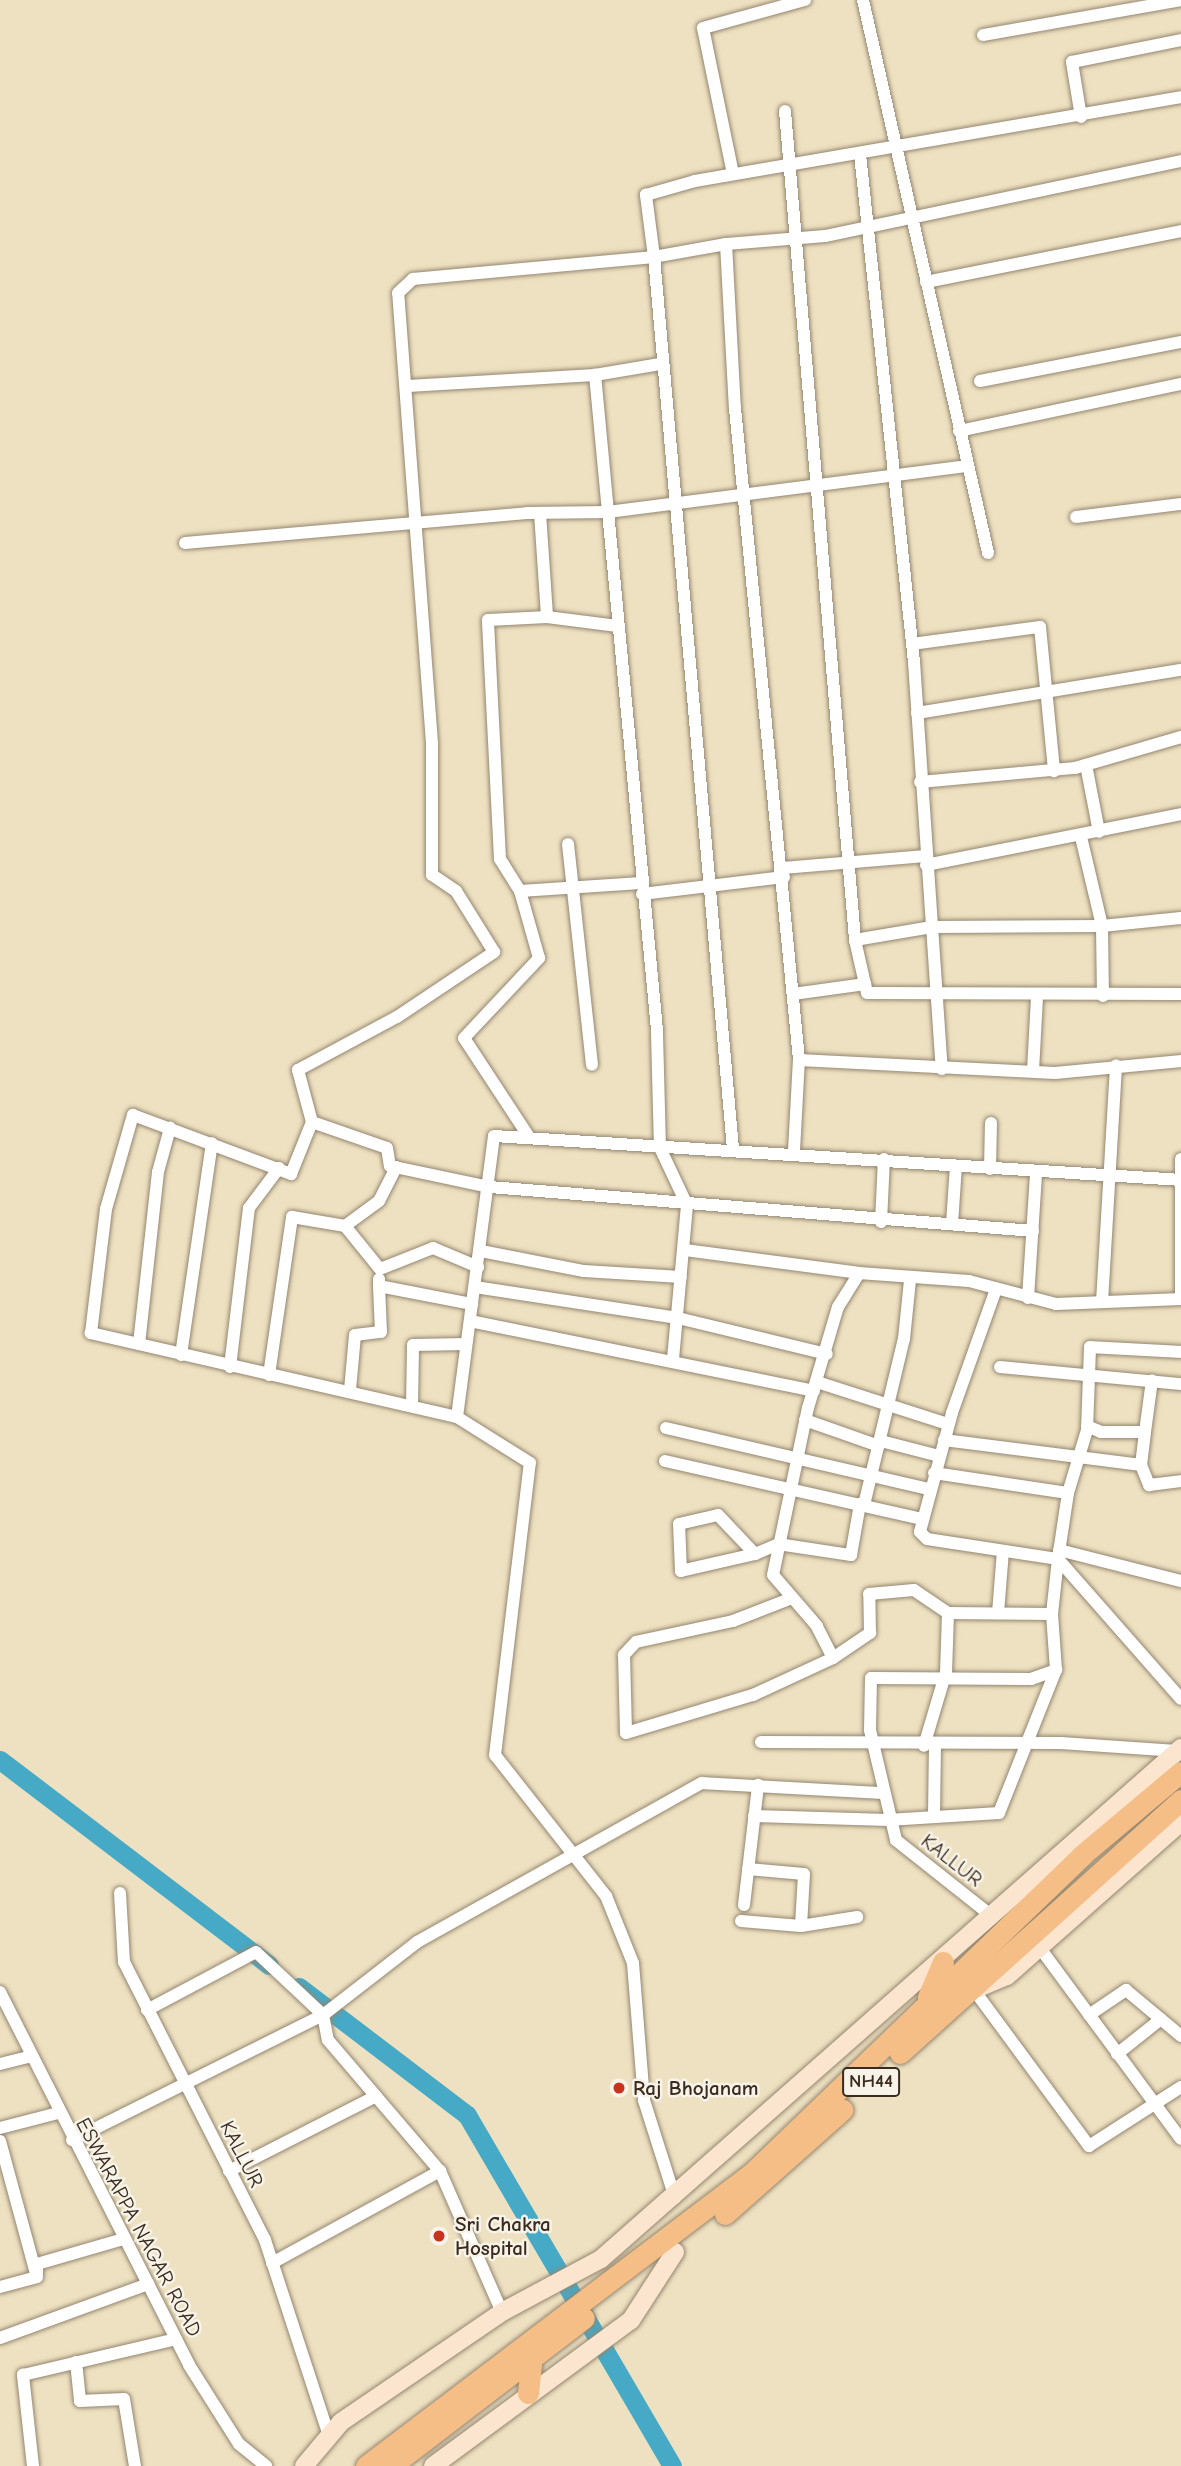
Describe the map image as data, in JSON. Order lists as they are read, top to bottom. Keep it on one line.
{"streets":{"highway":["NH44"],"street":["KALLUR","ESWARAPPA NAGAR ROAD"]},"places":["Raj Bhojanam","Sri Chakra Hospital"]}
